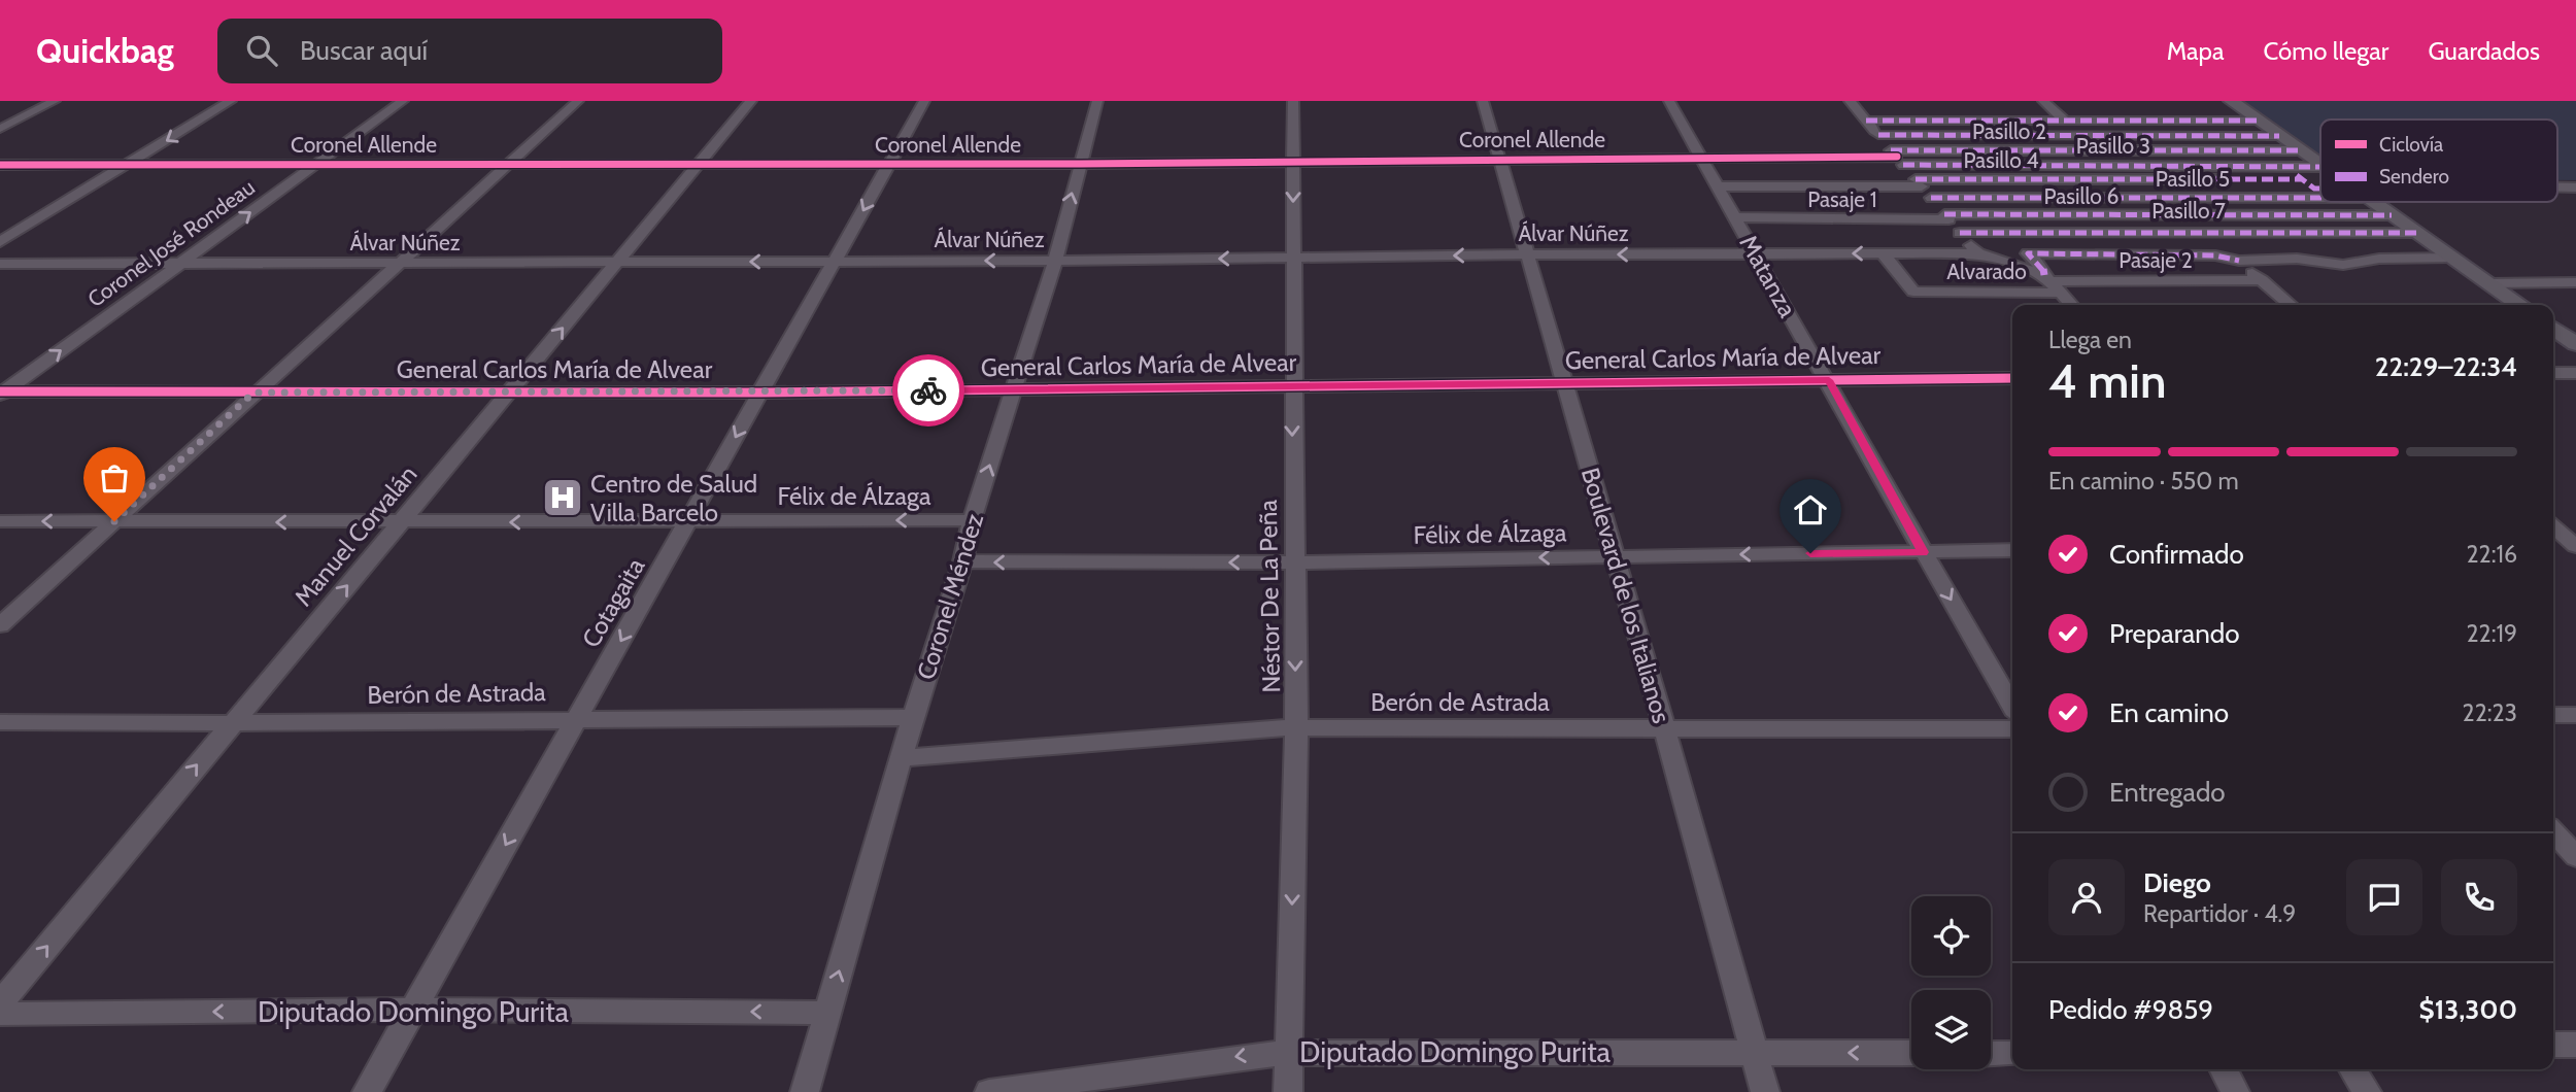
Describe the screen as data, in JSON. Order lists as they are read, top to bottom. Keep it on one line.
{"streets":{"street":["Pasillo 2","Coronel Allende","Pasillo 3","Pasillo 4","Pasillo 5","Pasillo 6","Pasaje 1","Pasillo 7","Álvar Núñez","Coronel José Rondeau","Pasaje 2","Alvarado","Matanza","General Carlos María de Alvear","Félix de Álzaga","Manuel Corvalán","Boulevard de los Italianos","Coronel Méndez","Néstor De La Peña","Cotagaita","Berón de Astrada","Diputado Domingo Purita"]},"crossings":[["Pasillo 2","Coronel Allende"],["Pasillo 2","Pasillo 3"],["Coronel Allende","Pasillo 3"],["Coronel Allende","Coronel José Rondeau"],["Coronel Allende","Matanza"],["Coronel Allende","Manuel Corvalán"],["Coronel Allende","Boulevard de los Italianos"],["Coronel Allende","Coronel Méndez"],["Coronel Allende","Néstor De La Peña"],["Coronel Allende","Cotagaita"],["Pasillo 6","Pasaje 1"],["Pasaje 1","Matanza"],["Álvar Núñez","Coronel José Rondeau"],["Álvar Núñez","Pasaje 2"],["Álvar Núñez","Matanza"],["Álvar Núñez","Manuel Corvalán"],["Álvar Núñez","Boulevard de los Italianos"],["Álvar Núñez","Coronel Méndez"],["Álvar Núñez","Néstor De La Peña"],["Álvar Núñez","Cotagaita"],["Coronel José Rondeau","General Carlos María de Alvear"],["Pasaje 2","Alvarado"],["Matanza","General Carlos María de Alvear"],["Matanza","Félix de Álzaga"],["General Carlos María de Alvear","Manuel Corvalán"],["General Carlos María de Alvear","Boulevard de los Italianos"],["General Carlos María de Alvear","Coronel Méndez"],["General Carlos María de Alvear","Néstor De La Peña"],["General Carlos María de Alvear","Cotagaita"],["Félix de Álzaga","Manuel Corvalán"],["Félix de Álzaga","Boulevard de los Italianos"],["Félix de Álzaga","Coronel Méndez"],["Félix de Álzaga","Néstor De La Peña"],["Félix de Álzaga","Cotagaita"],["Manuel Corvalán","Berón de Astrada"],["Boulevard de los Italianos","Berón de Astrada"],["Boulevard de los Italianos","Diputado Domingo Purita"],["Coronel Méndez","Berón de Astrada"],["Coronel Méndez","Diputado Domingo Purita"],["Néstor De La Peña","Berón de Astrada"],["Néstor De La Peña","Diputado Domingo Purita"],["Cotagaita","Berón de Astrada"],["Cotagaita","Diputado Domingo Purita"]],"one_way":["Álvar Núñez","Félix de Álzaga","Manuel Corvalán","Coronel Méndez","Néstor De La Peña","Cotagaita","Diputado Domingo Purita"],"places":{"hospital":["Centro de Salud Villa Barcelo"]},"legend":["Ciclovía","Sendero"],"page":{"header":"Quickbag","search":"Buscar aquí","nav":["Mapa","Cómo llegar","Guardados"],"heading":["4 min","Llega en","22:29–22:34"],"panel":["Diego","Repartidor · 4.9","Pedido #9859","$13,300"],"bar":"En camino · 550 m","list":[["Confirmado","22:16"],["Preparando","22:19"],["En camino","22:23"],"Entregado"]}}
